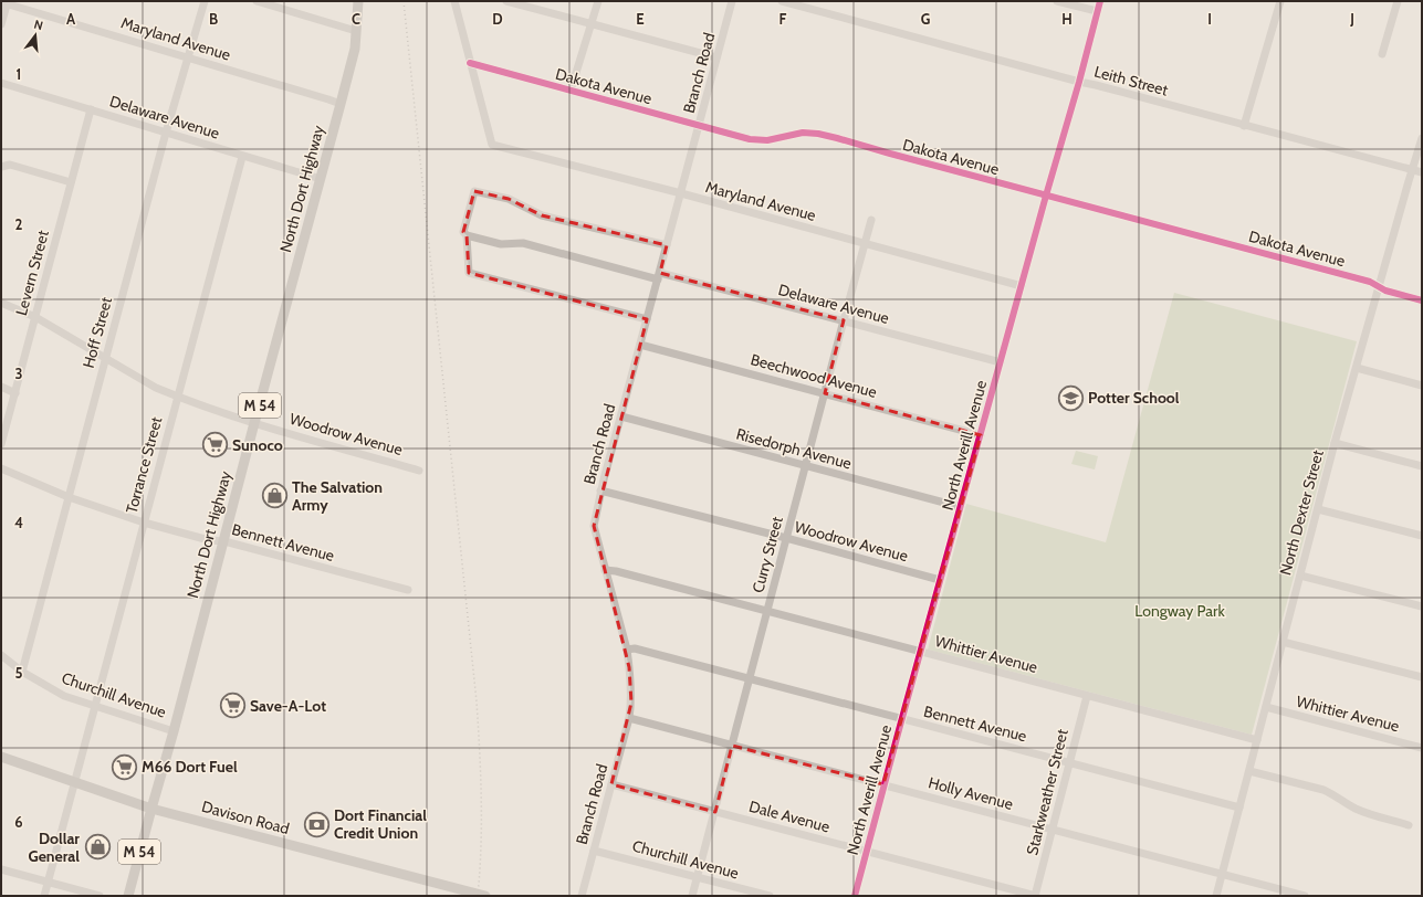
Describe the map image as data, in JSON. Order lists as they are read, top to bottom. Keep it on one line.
{"streets":{"main road":["North Dort Highway","M 54","Davison Road"],"street":["Maryland Avenue","Branch Road","Leith Street","Dakota Avenue","Delaware Avenue","Levern Street","Hoff Street","Beechwood Avenue","Woodrow Avenue","North Averill Avenue","Risedorph Avenue","Torrance Street","North Dexter Street","Bennett Avenue","Curry Street","Whittier Avenue","Churchill Avenue","Starkweather Street","Holly Avenue","Dale Avenue"]},"crossings":[["Maryland Avenue","Branch Road"],["Maryland Avenue","Dakota Avenue"],["Maryland Avenue","North Dort Highway"],["Maryland Avenue","Hoff Street"],["Maryland Avenue","North Averill Avenue"],["Maryland Avenue","Curry Street"],["Branch Road","Dakota Avenue"],["Branch Road","Delaware Avenue"],["Branch Road","Beechwood Avenue"],["Branch Road","Woodrow Avenue"],["Branch Road","Risedorph Avenue"],["Branch Road","Bennett Avenue"],["Branch Road","Whittier Avenue"],["Branch Road","Churchill Avenue"],["Branch Road","Holly Avenue"],["Branch Road","Dale Avenue"],["Leith Street","North Averill Avenue"],["Leith Street","North Dexter Street"],["Dakota Avenue","North Averill Avenue"],["Dakota Avenue","North Dexter Street"],["Delaware Avenue","North Dort Highway"],["Delaware Avenue","Levern Street"],["Delaware Avenue","Hoff Street"],["Delaware Avenue","North Averill Avenue"],["Delaware Avenue","Torrance Street"],["Delaware Avenue","Curry Street"],["North Dort Highway","Woodrow Avenue"],["North Dort Highway","Bennett Avenue"],["North Dort Highway","Churchill Avenue"],["North Dort Highway","Davison Road"],["Levern Street","Woodrow Avenue"],["Hoff Street","Woodrow Avenue"],["Hoff Street","Bennett Avenue"],["Hoff Street","Churchill Avenue"],["Beechwood Avenue","North Averill Avenue"],["Beechwood Avenue","Curry Street"],["Woodrow Avenue","North Averill Avenue"],["Woodrow Avenue","Torrance Street"],["Woodrow Avenue","Curry Street"],["North Averill Avenue","Risedorph Avenue"],["North Averill Avenue","Bennett Avenue"],["North Averill Avenue","Whittier Avenue"],["North Averill Avenue","Holly Avenue"],["North Averill Avenue","Dale Avenue"],["Risedorph Avenue","Curry Street"],["Torrance Street","Bennett Avenue"],["Torrance Street","Churchill Avenue"],["Torrance Street","Davison Road"],["North Dexter Street","Bennett Avenue"],["North Dexter Street","Whittier Avenue"],["North Dexter Street","Holly Avenue"],["Bennett Avenue","Curry Street"],["Bennett Avenue","Starkweather Street"],["Curry Street","Whittier Avenue"],["Curry Street","Churchill Avenue"],["Curry Street","Holly Avenue"],["Curry Street","Dale Avenue"],["Whittier Avenue","Starkweather Street"],["Starkweather Street","Holly Avenue"],["Starkweather Street","Dale Avenue"]],"parks":["Longway Park"],"places":{"school or university":["Potter School"],"supermarket":["Sunoco","Save-A-Lot","M66 Dort Fuel"],"shop":["The Salvation Army","Dollar General"],"bank":["Dort Financial Credit Union"]},"north":"top","grid":{"columns":["A","B","C","D","E","F","G","H","I","J"],"rows":["1","2","3","4","5","6"]}}
